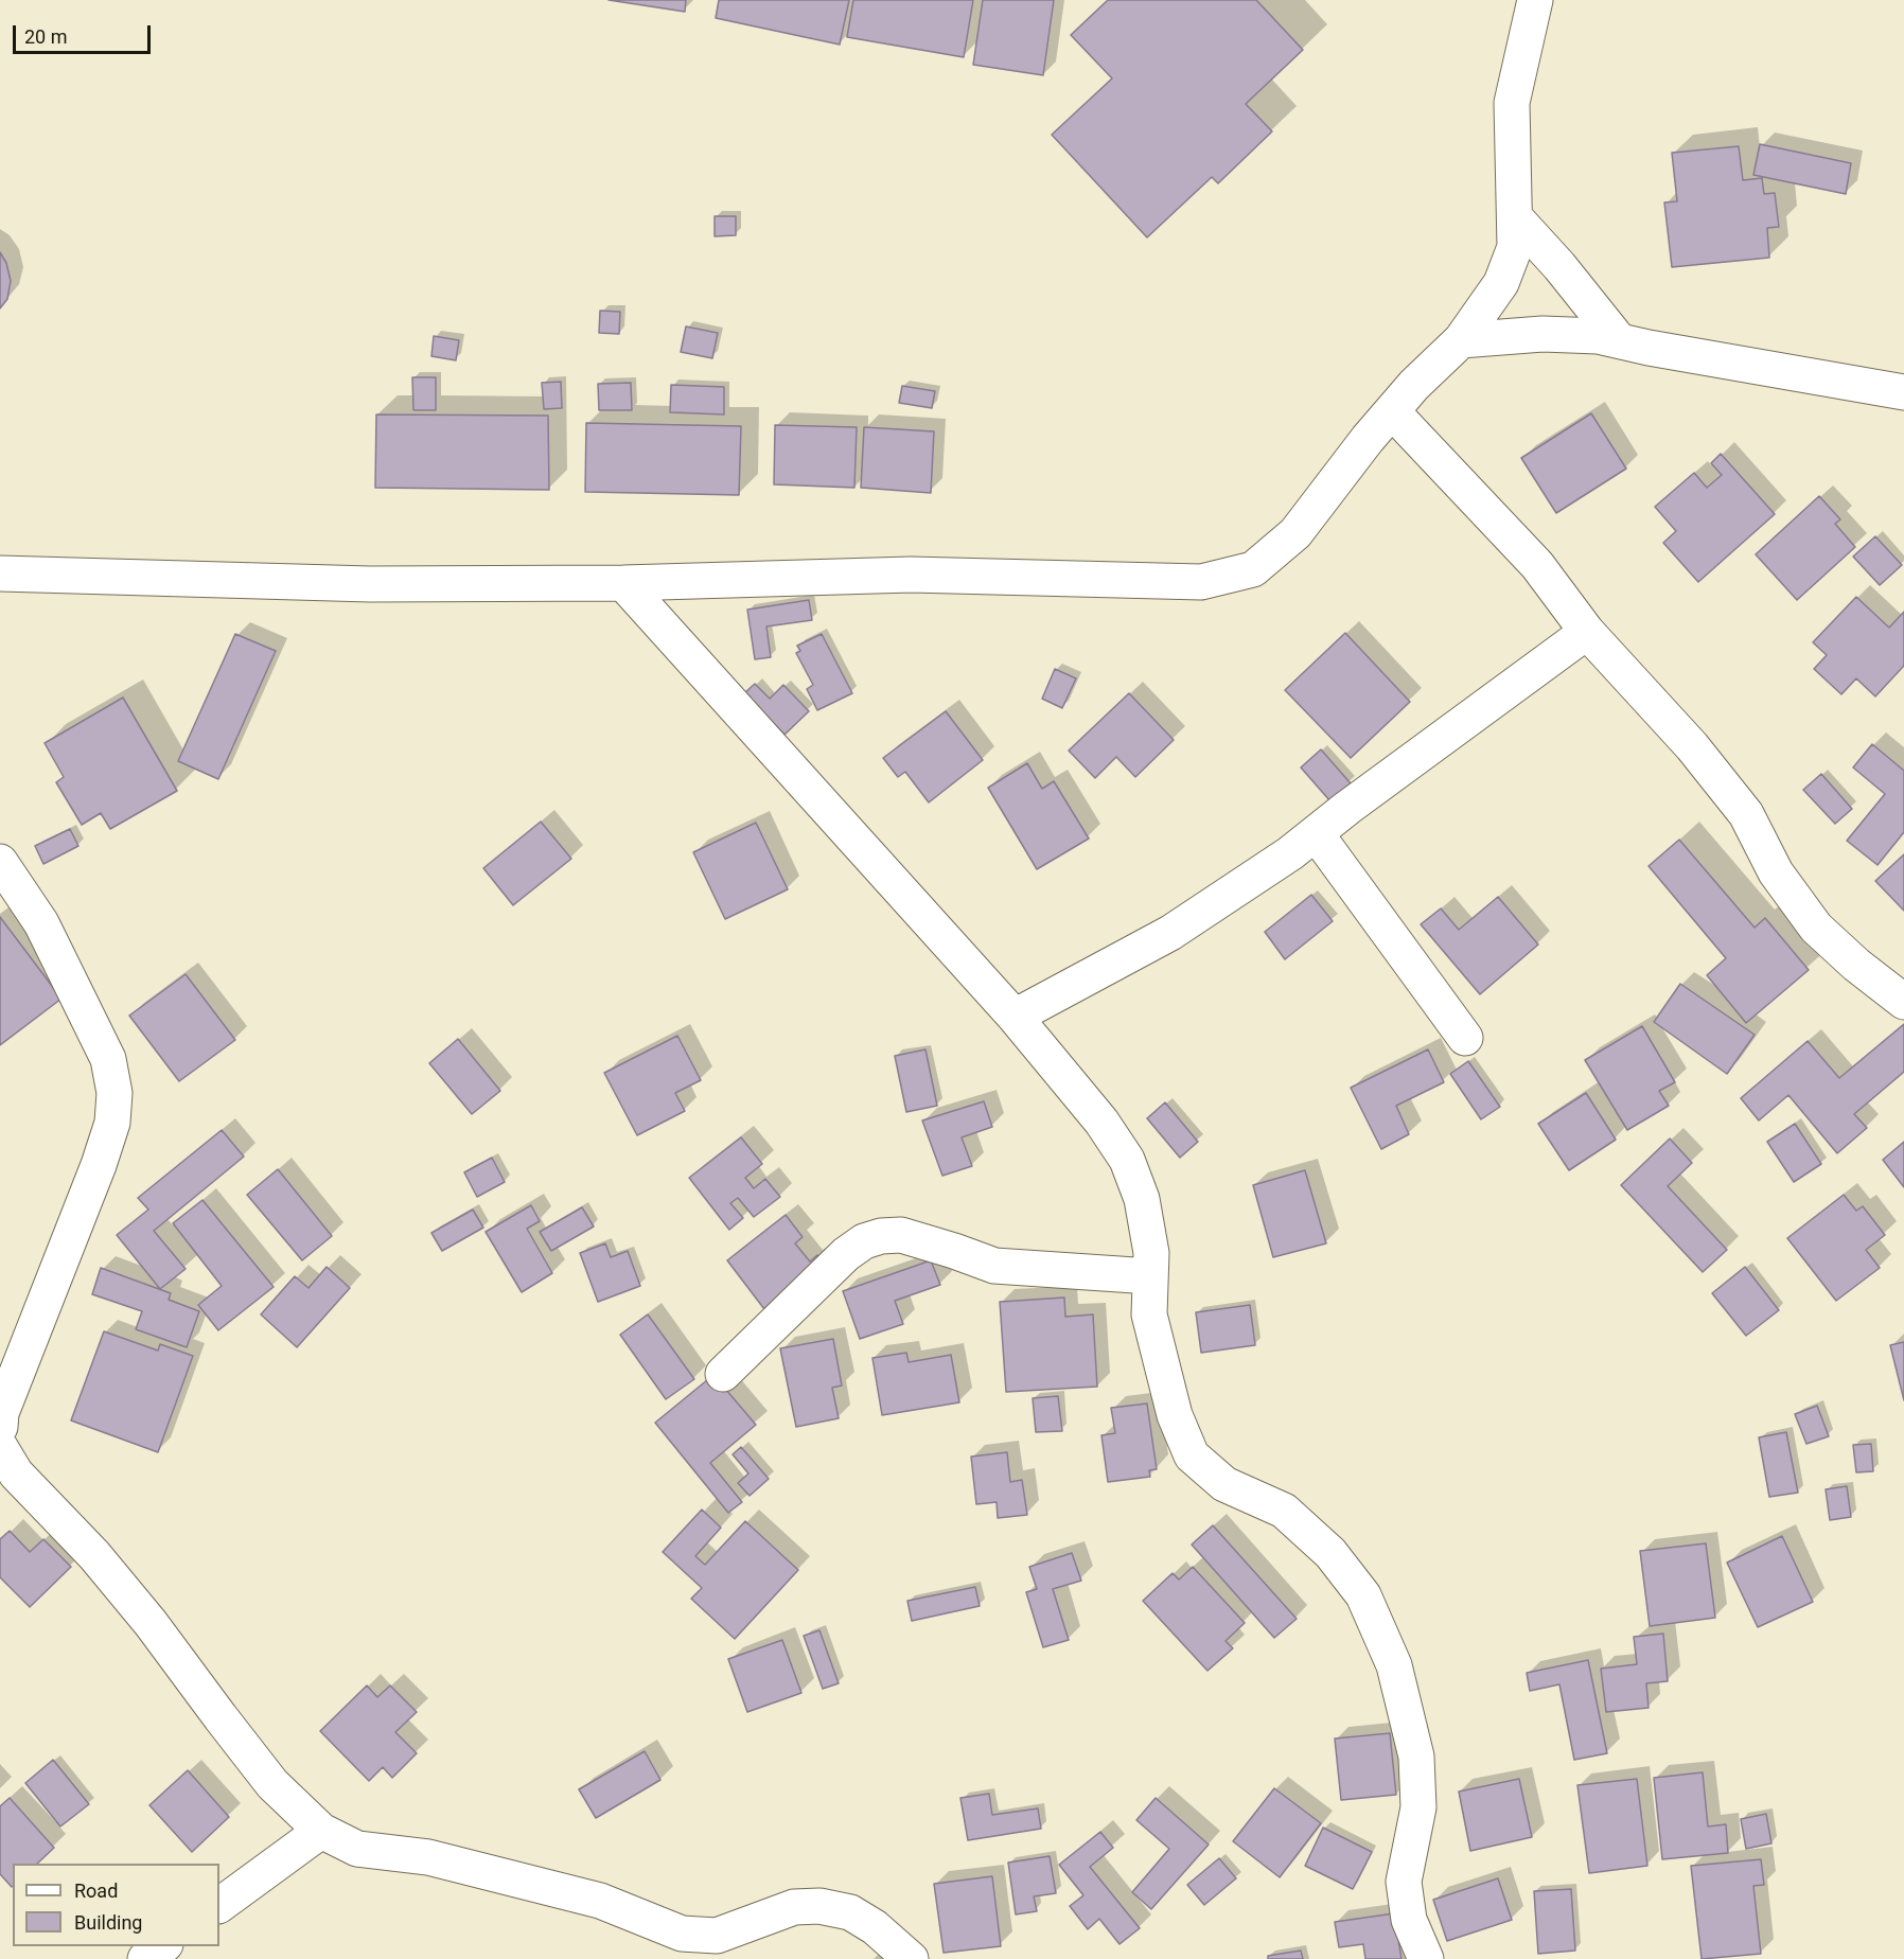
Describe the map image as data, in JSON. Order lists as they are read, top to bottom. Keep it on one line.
{"legend":["Road","Building"],"scale_bar":"20 m"}
